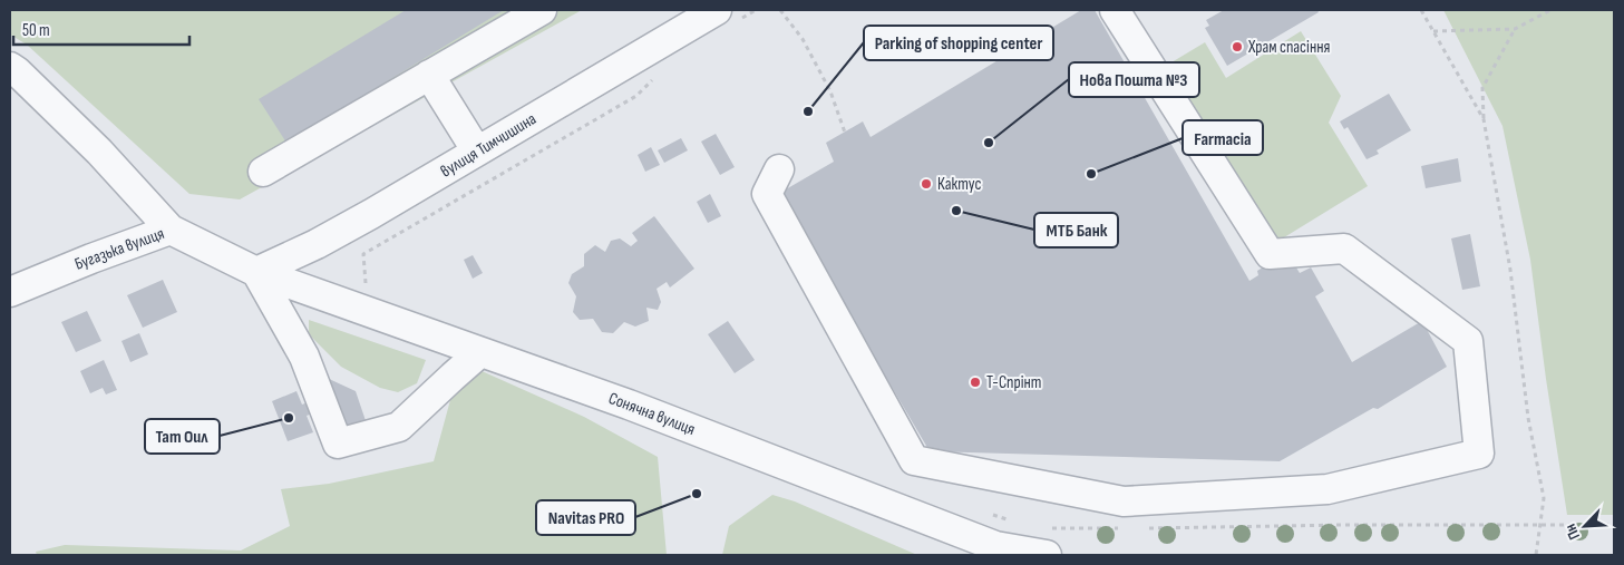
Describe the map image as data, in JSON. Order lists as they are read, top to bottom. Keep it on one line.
{"streets":{"street":["вулиця Тимчишина","Бугазька вулиця","Сонячна вулиця"]},"crossings":[["вулиця Тимчишина","Бугазька вулиця"],["вулиця Тимчишина","Сонячна вулиця"],["Бугазька вулиця","Сонячна вулиця"]],"places":["Храм спасіння","Parking of shopping center","Нова Пошта №3","Farmacia","Кактус","МТБ Банк","Т-Спрінт","Тат Оил","Navitas PRO"],"scale_bar":"50 m","north":"bottom left"}
